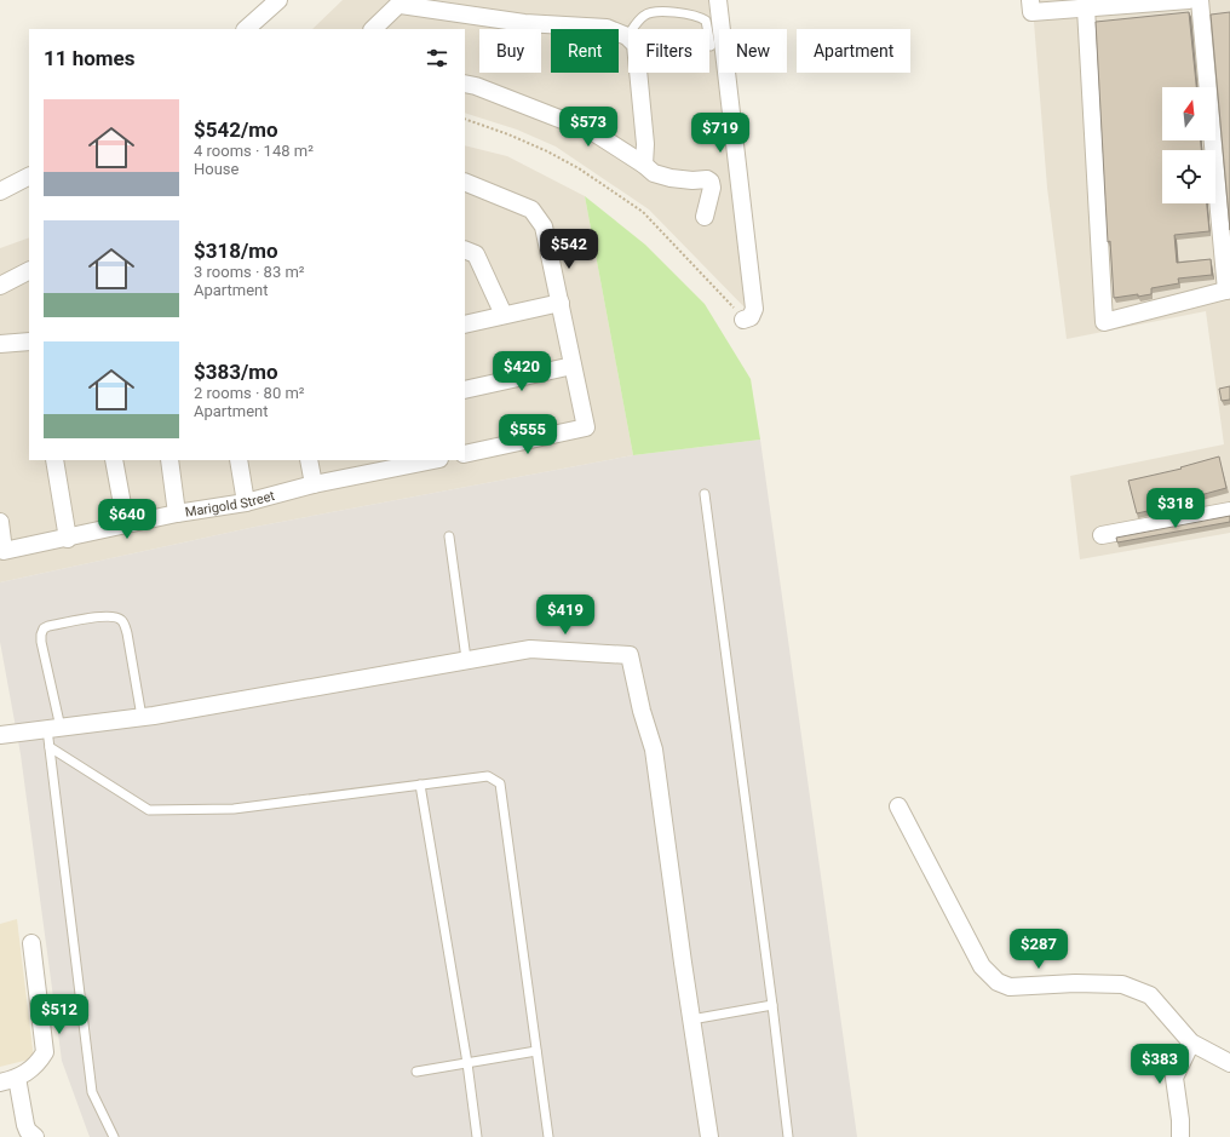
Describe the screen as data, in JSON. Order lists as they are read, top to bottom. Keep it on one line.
{"streets":{"street":["Marigold Street"]},"north":"top","page":{"chip":["Buy","Rent","Filters","New","Apartment"],"heading":"11 homes","list":[{"name":"$542/mo","note":"4 rooms · 148 m² · House"},{"name":"$318/mo","note":"3 rooms · 83 m² · Apartment"},{"name":"$383/mo","note":"2 rooms · 80 m² · Apartment"}],"price":["$573","$719","$542","$420","$555","$318","$640","$419","$287","$512","$383"]}}
